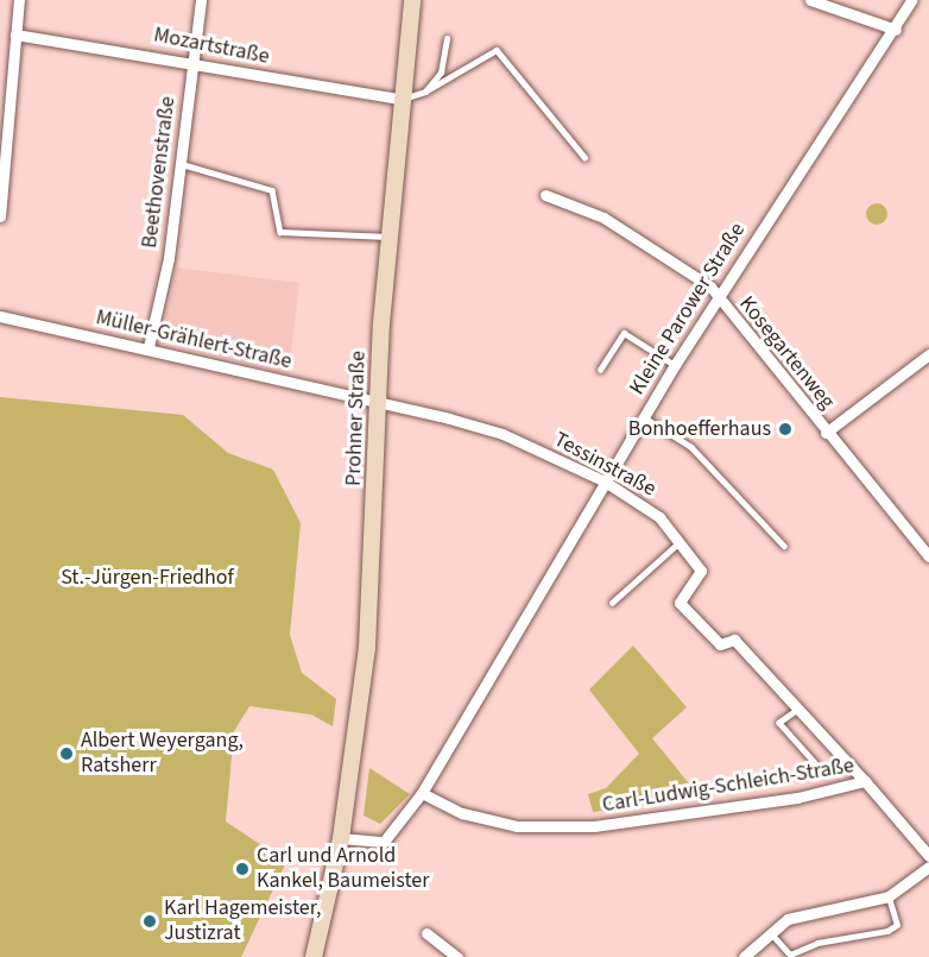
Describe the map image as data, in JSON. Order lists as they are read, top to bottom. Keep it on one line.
{"streets":{"main road":["Prohner Straße"],"street":["Mozartstraße","Beethovenstraße","Kleine Parower Straße","Müller-Grählert-Straße","Kosegartenweg","Tessinstraße","Carl-Ludwig-Schleich-Straße"]},"crossings":[["Mozartstraße","Beethovenstraße"],["Mozartstraße","Prohner Straße"],["Beethovenstraße","Müller-Grählert-Straße"],["Kleine Parower Straße","Kosegartenweg"],["Kleine Parower Straße","Prohner Straße"],["Kleine Parower Straße","Tessinstraße"],["Kleine Parower Straße","Carl-Ludwig-Schleich-Straße"],["Müller-Grählert-Straße","Prohner Straße"],["Müller-Grählert-Straße","Tessinstraße"],["Prohner Straße","Tessinstraße"],["Tessinstraße","Carl-Ludwig-Schleich-Straße"]],"parks":["St.-Jürgen-Friedhof"],"places":["Bonhoefferhaus","Albert Weyergang, Ratsherr","Carl und Arnold Kankel, Baumeister","Karl Hagemeister, Justizrat"]}
